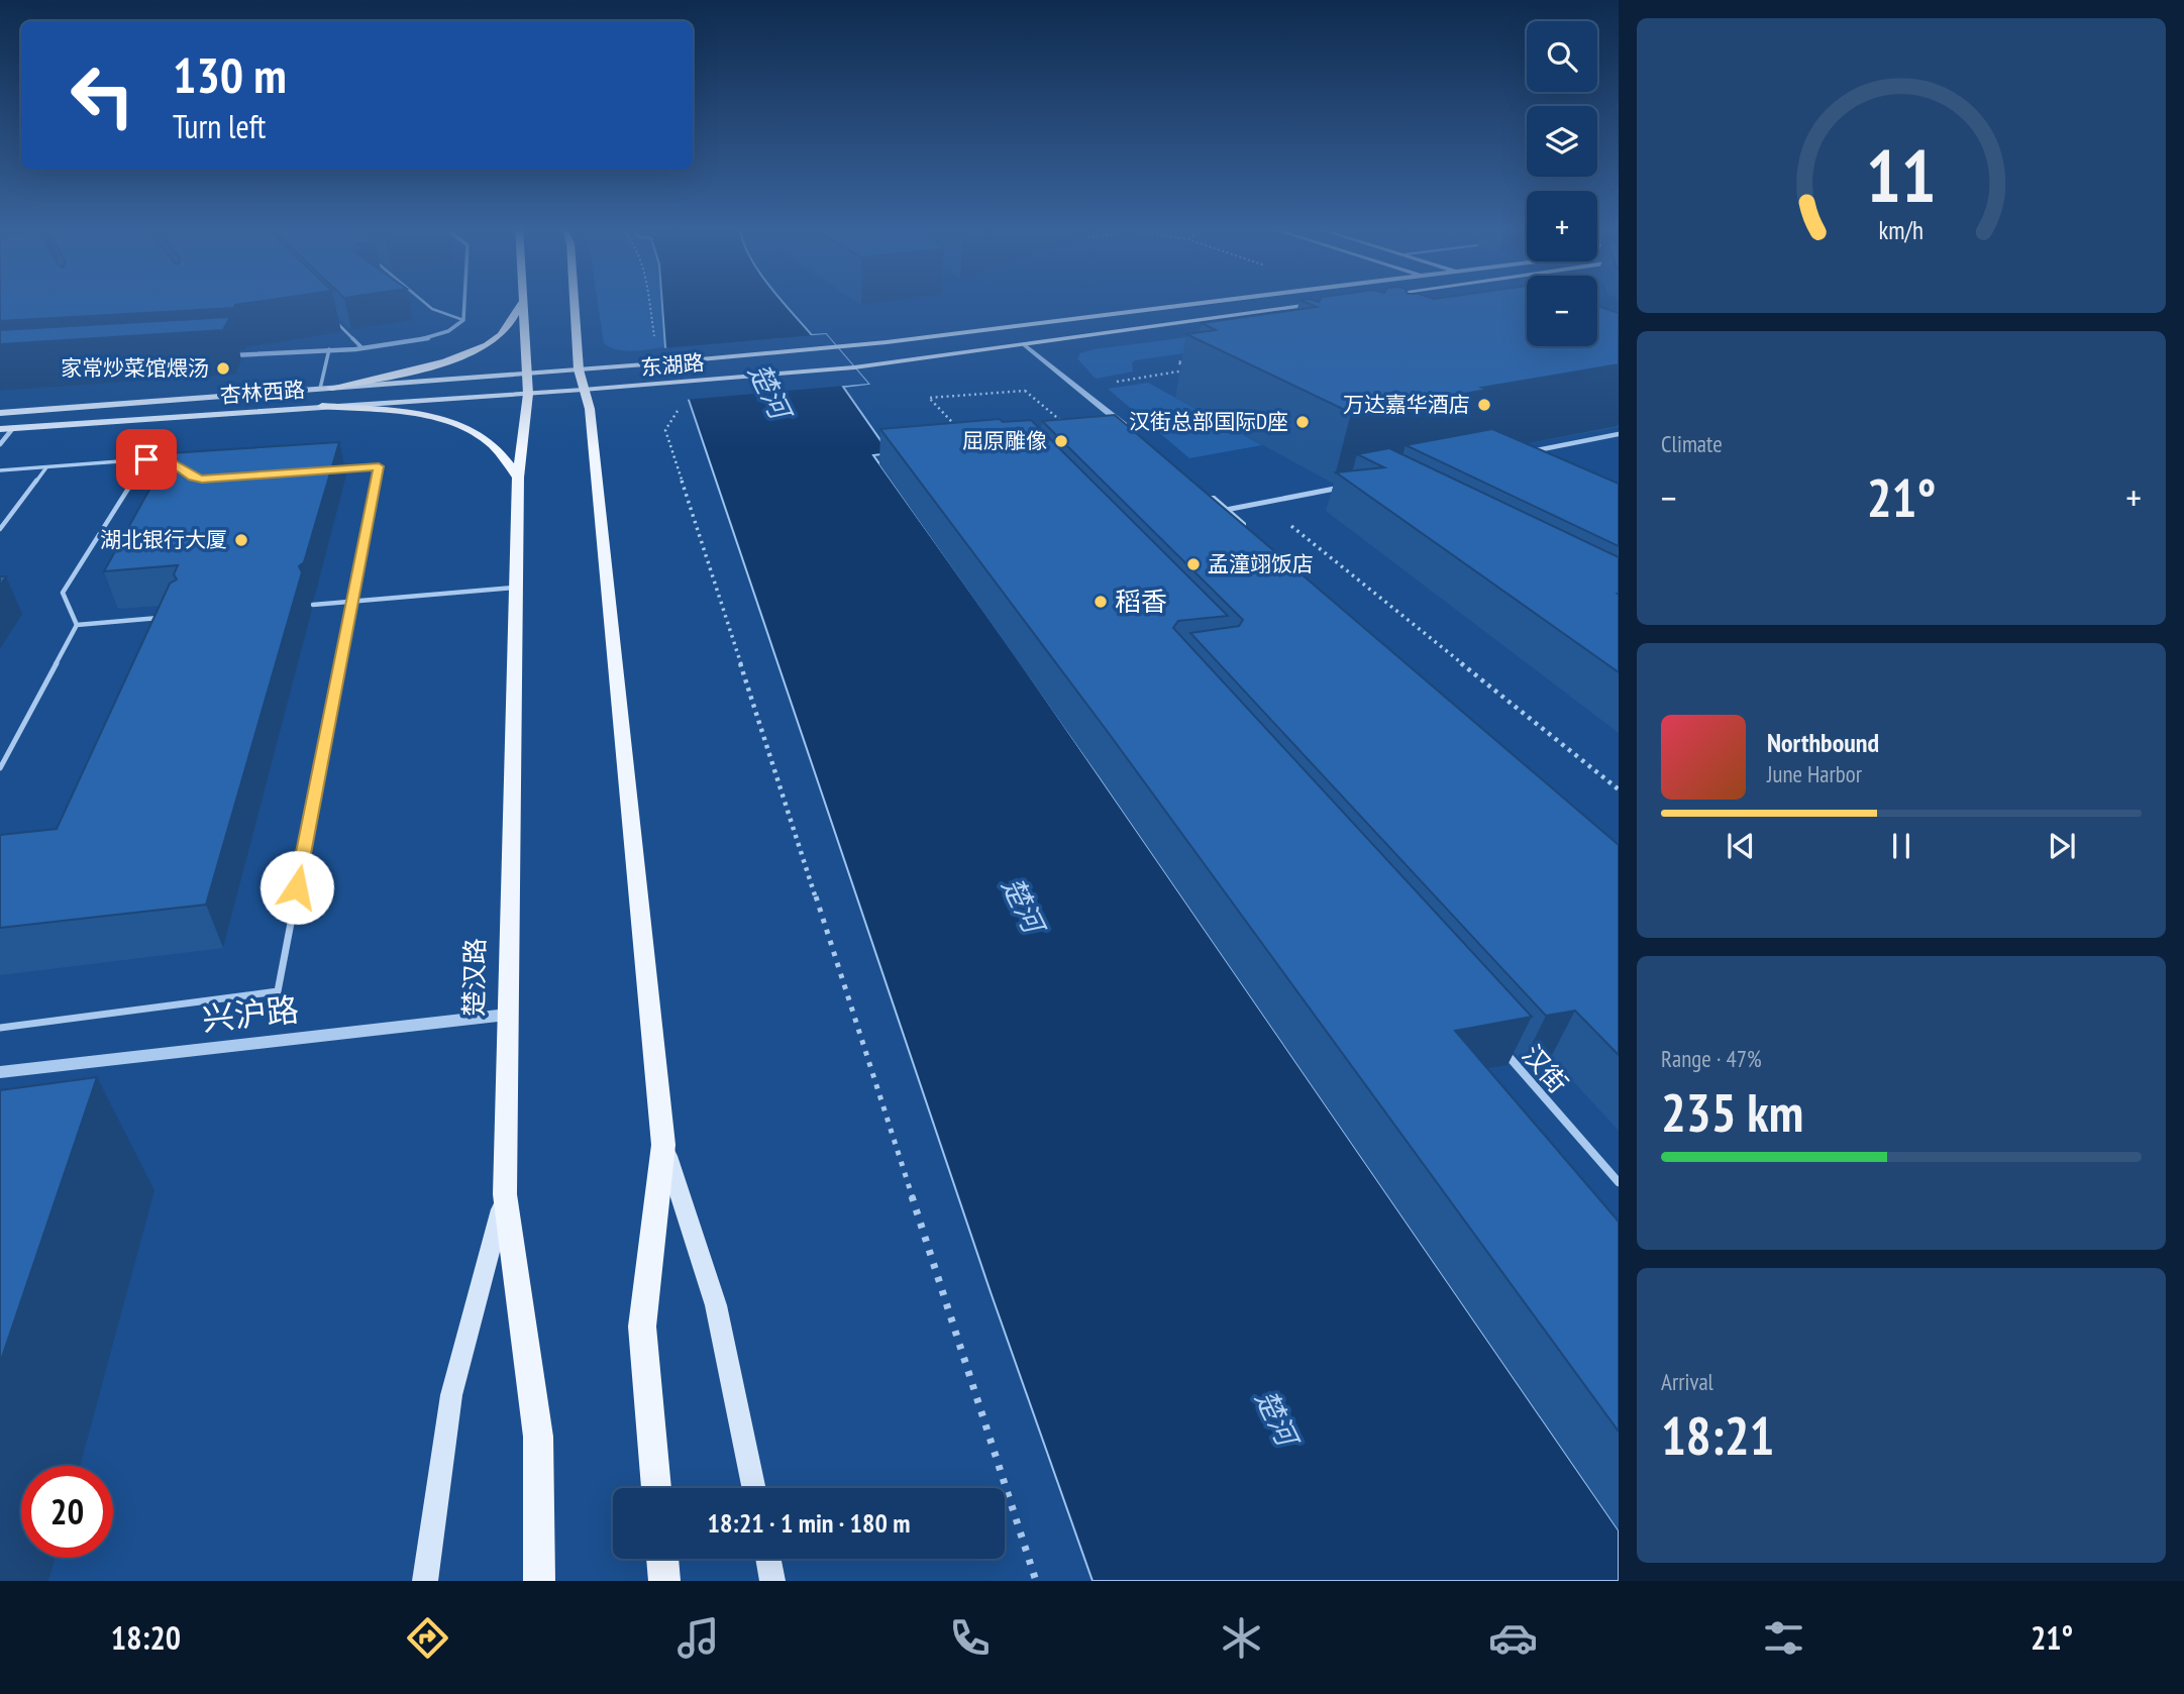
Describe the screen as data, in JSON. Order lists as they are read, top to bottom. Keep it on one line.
{"streets":{"main road":["东湖路","杏林西路","楚汉路"],"street":["兴沪路","汉街"]},"crossings":[["东湖路","杏林西路"],["东湖路","楚汉路"],["杏林西路","楚汉路"],["楚汉路","兴沪路"]],"water":["楚河"],"places":["家常炒菜馆煨汤","万达嘉华酒店","汉街总部国际D座","屈原雕像","湖北银行大厦","孟潼翊饭店","稻香"],"page":{"map_buttons":["+","−"],"turn":["130 m","Turn left"],"tile":["Climate",["Range · 47%","235 km"],["Arrival","18:21"]],"heat":["−","21°","+"],"song":["Northbound","June Harbor"],"limit":"20","trip":"18:21 · 1 min · 180 m","tabs":["18:20","21°"],"gauge":["11","km/h"]}}
